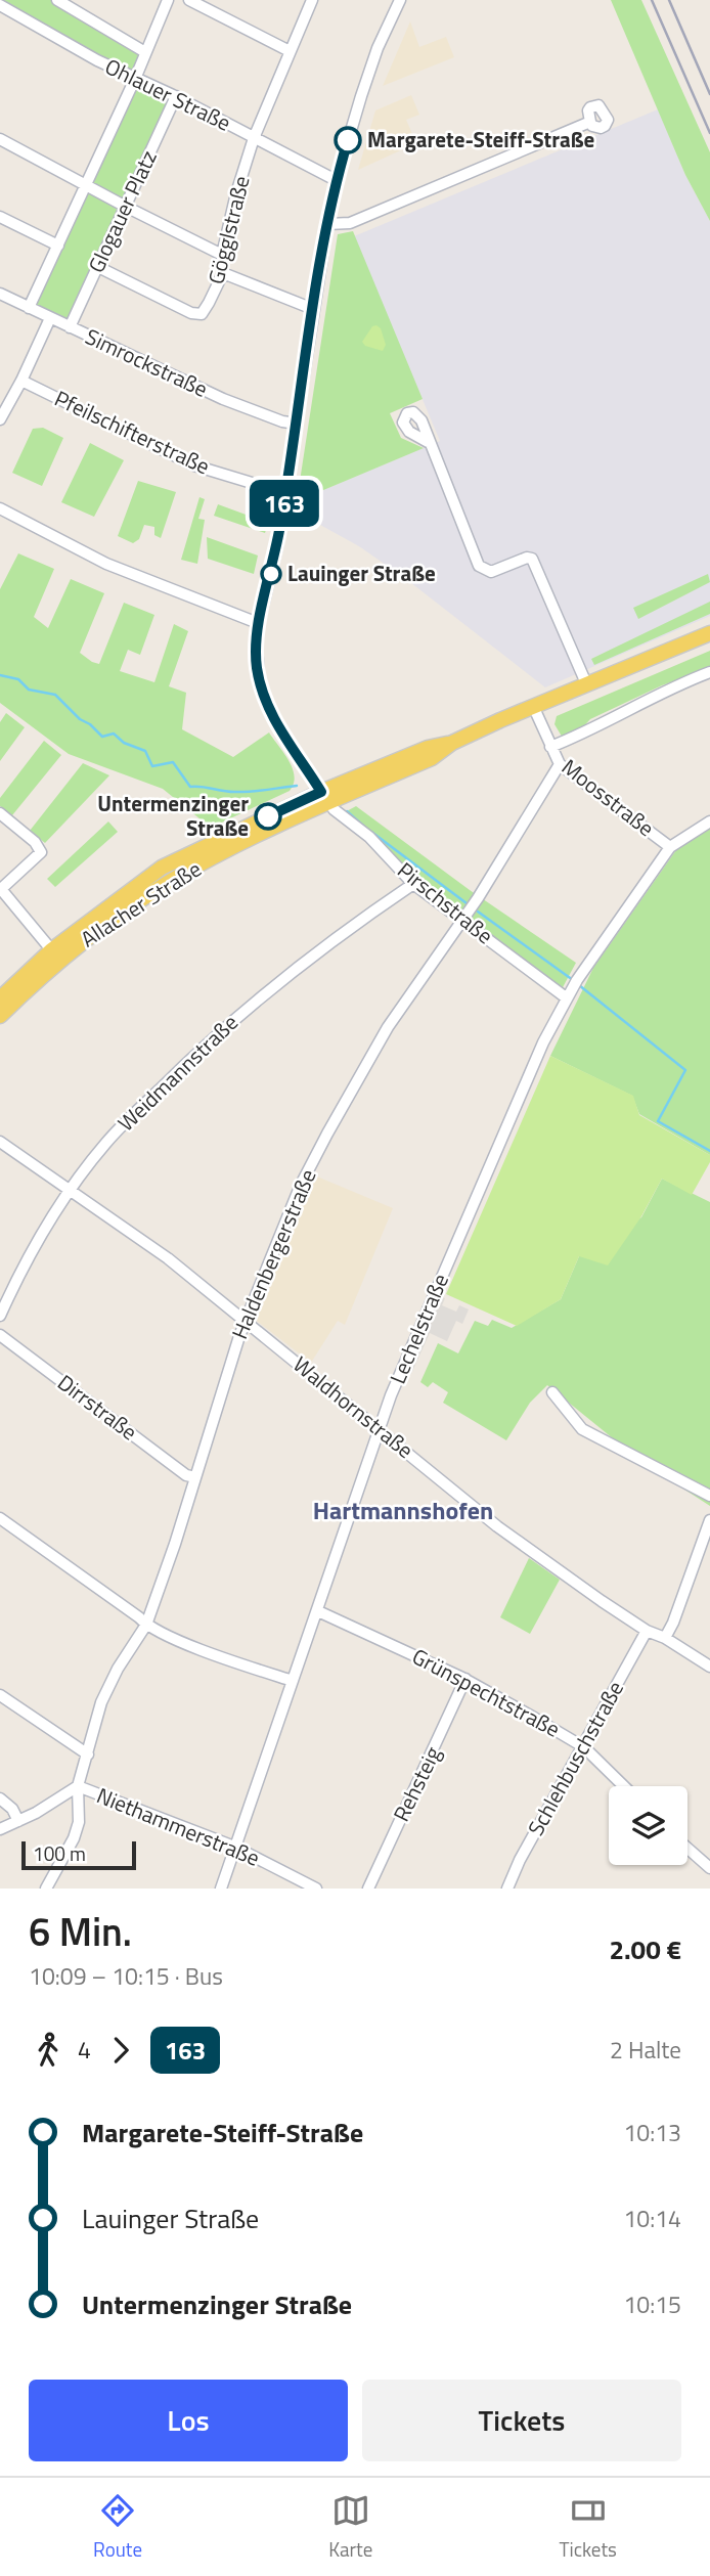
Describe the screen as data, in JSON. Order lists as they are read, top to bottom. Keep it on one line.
{"streets":{"main road":["Allacher Straße"],"street":["Ohlauer Straße","Glogauer Platz","Gögglstraße","Simrockstraße","Pfeilschifterstraße","Moosstraße","Pirschstraße","Weidmannstraße","Haldenbergerstraße","Lechelstraße","Dirrstraße","Waldhornstraße","Grünspechtstraße","Schlehbuschstraße","Rehsteig","Niethammerstraße"]},"crossings":[["Ohlauer Straße","Glogauer Platz"],["Ohlauer Straße","Gögglstraße"],["Glogauer Platz","Gögglstraße"],["Glogauer Platz","Simrockstraße"],["Moosstraße","Allacher Straße"],["Moosstraße","Haldenbergerstraße"],["Moosstraße","Lechelstraße"],["Pirschstraße","Allacher Straße"],["Pirschstraße","Weidmannstraße"],["Pirschstraße","Haldenbergerstraße"],["Pirschstraße","Lechelstraße"],["Weidmannstraße","Waldhornstraße"],["Haldenbergerstraße","Dirrstraße"],["Haldenbergerstraße","Waldhornstraße"],["Haldenbergerstraße","Niethammerstraße"],["Lechelstraße","Waldhornstraße"],["Lechelstraße","Grünspechtstraße"],["Lechelstraße","Niethammerstraße"],["Waldhornstraße","Schlehbuschstraße"],["Grünspechtstraße","Schlehbuschstraße"],["Grünspechtstraße","Rehsteig"]],"districts":["Hartmannshofen"],"places":["Margarete-Steiff-Straße","Lauinger Straße","Untermenzinger Straße"],"lines":["bus line 163"],"scale_bar":"100 m","page":{"on_map":"163","scale":"100 m","heading":["6 Min.","10:09 – 10:15 · Bus","2.00 €"],"legs":["4","163","2 Halte"],"list":[{"name":"Margarete-Steiff-Straße","value":"10:13"},{"name":"Lauinger Straße","value":"10:14"},{"name":"Untermenzinger Straße","value":"10:15"}],"buttons":["Los","Tickets"],"tabs":["Route","Karte","Tickets"]}}
